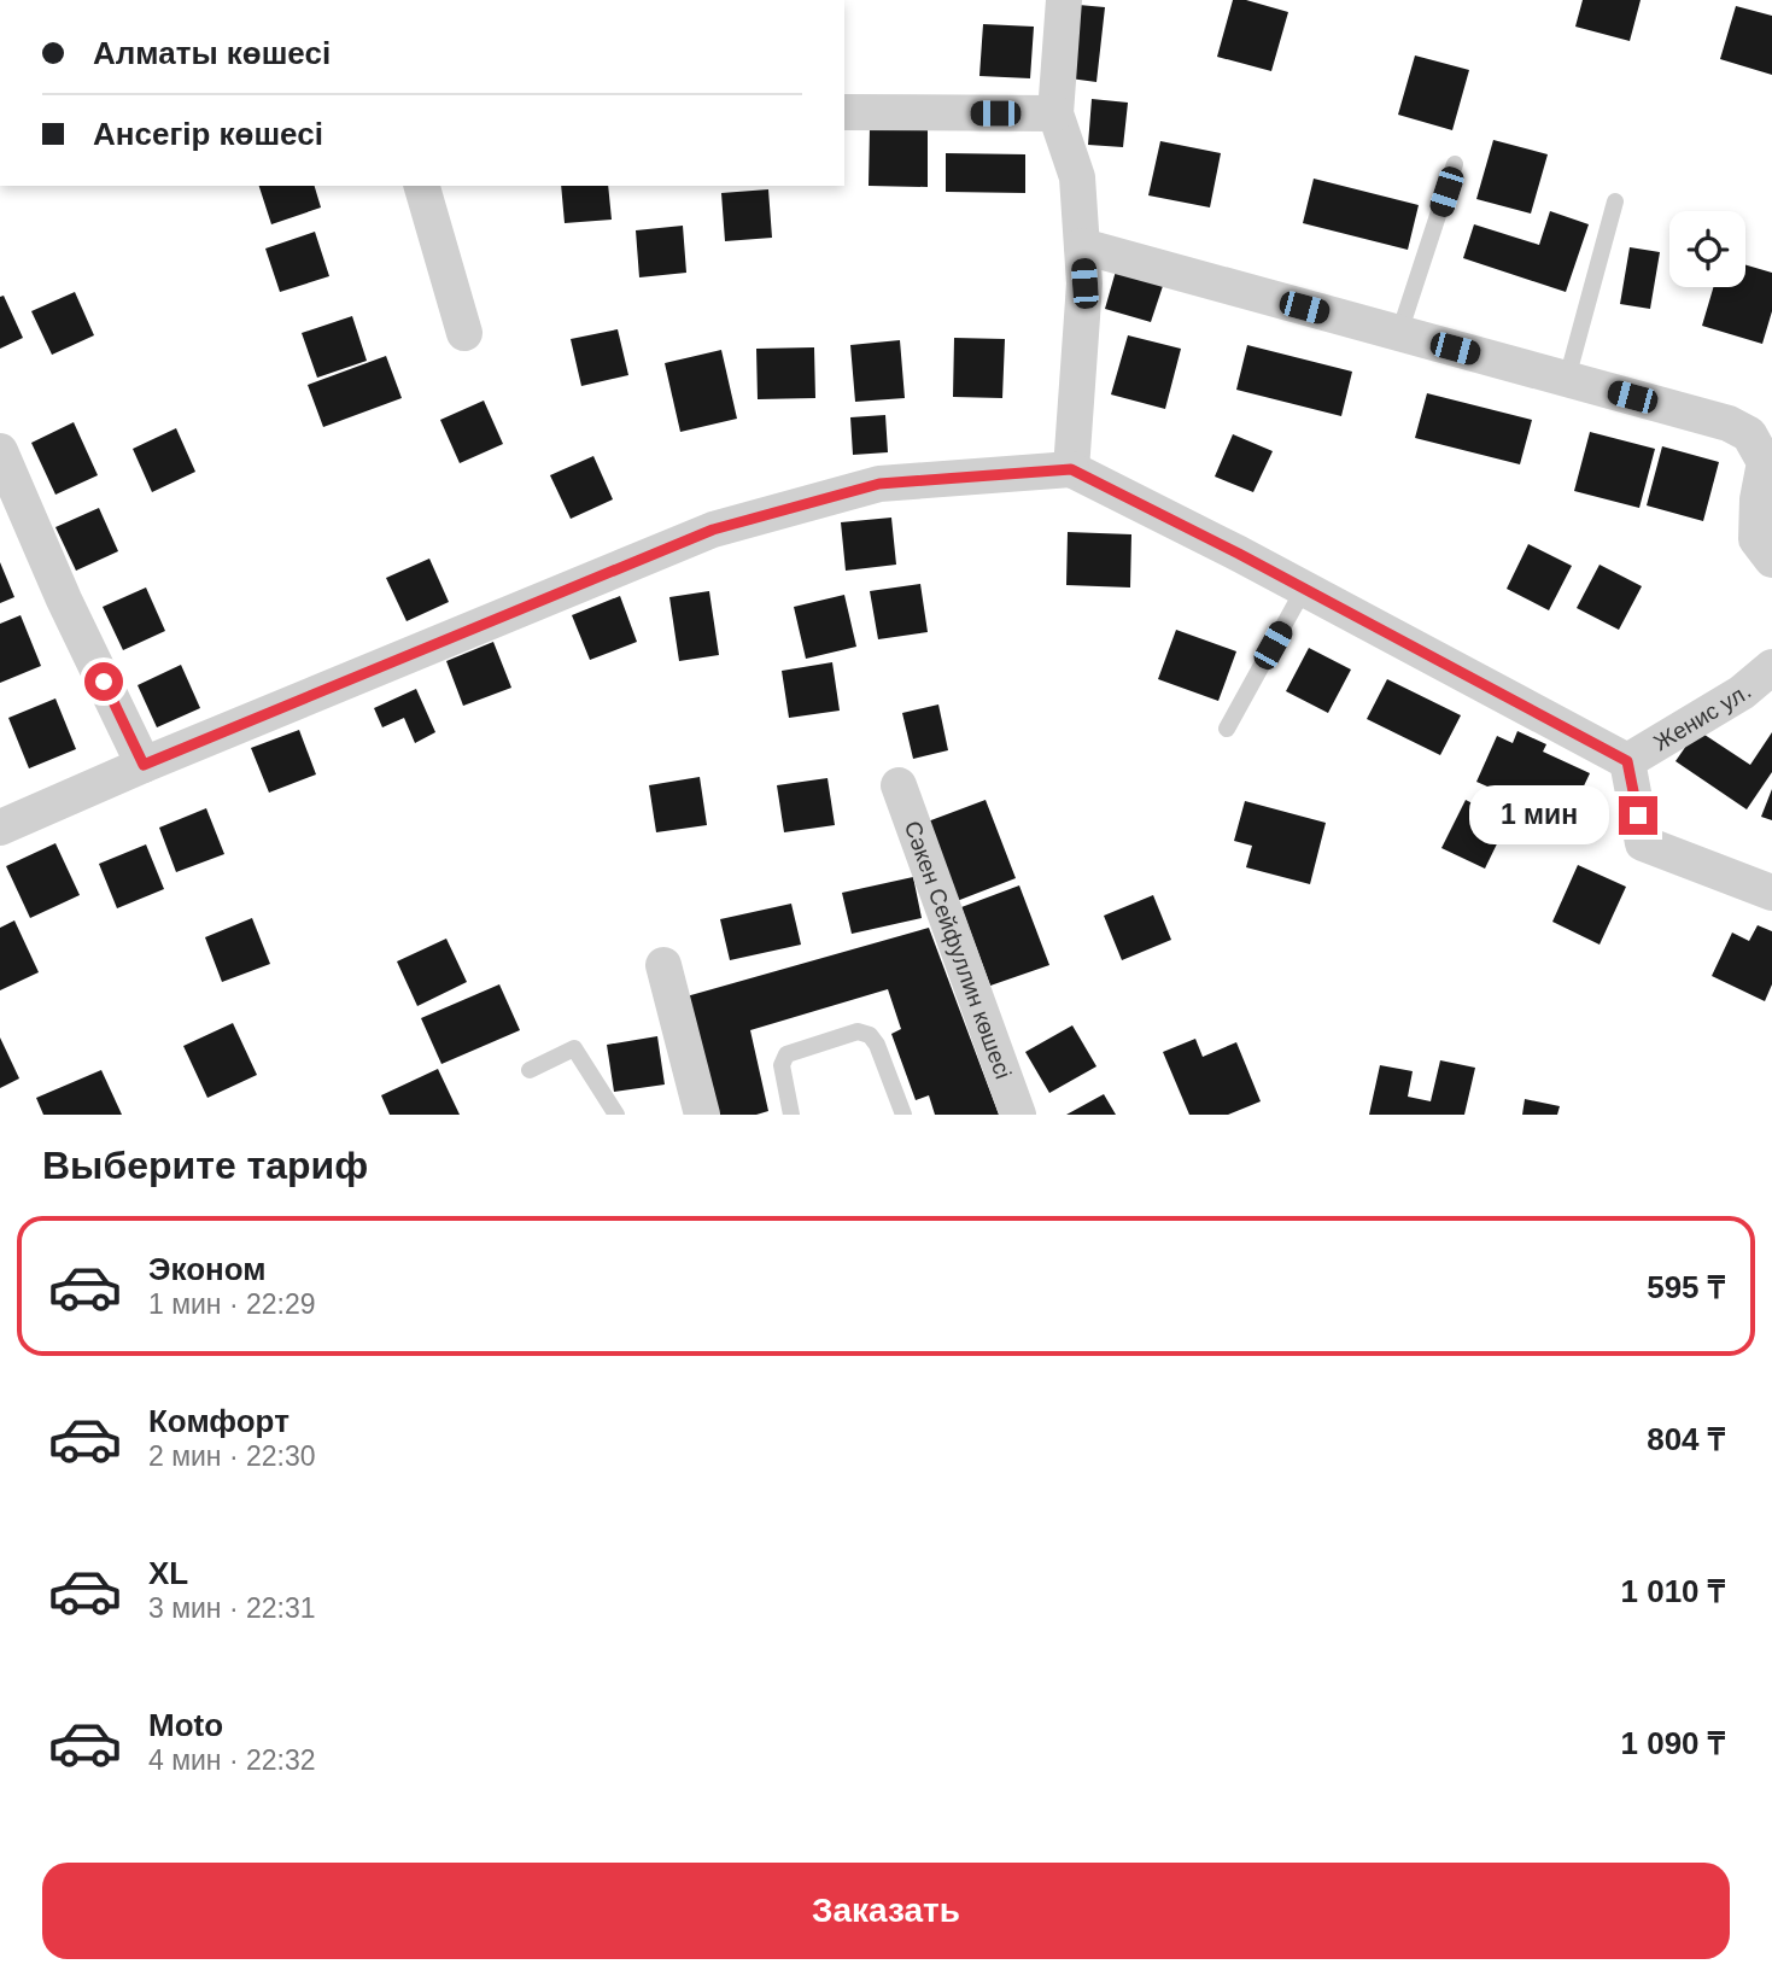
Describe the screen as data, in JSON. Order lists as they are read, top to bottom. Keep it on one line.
{"streets":{"street":["Женис ул.","Сәкен Сейфуллин көшесі"]},"page":{"banner":["Алматы көшесі","Ансегір көшесі"],"bubble":"1 мин","heading":"Выберите тариф","list":[{"name":"Эконом","note":"1 мин · 22:29","value":"595 ₸"},{"name":"Комфорт","note":"2 мин · 22:30","value":"804 ₸"},{"name":"XL","note":"3 мин · 22:31","value":"1 010 ₸"},{"name":"Moto","note":"4 мин · 22:32","value":"1 090 ₸"}],"buttons":"Заказать"}}
